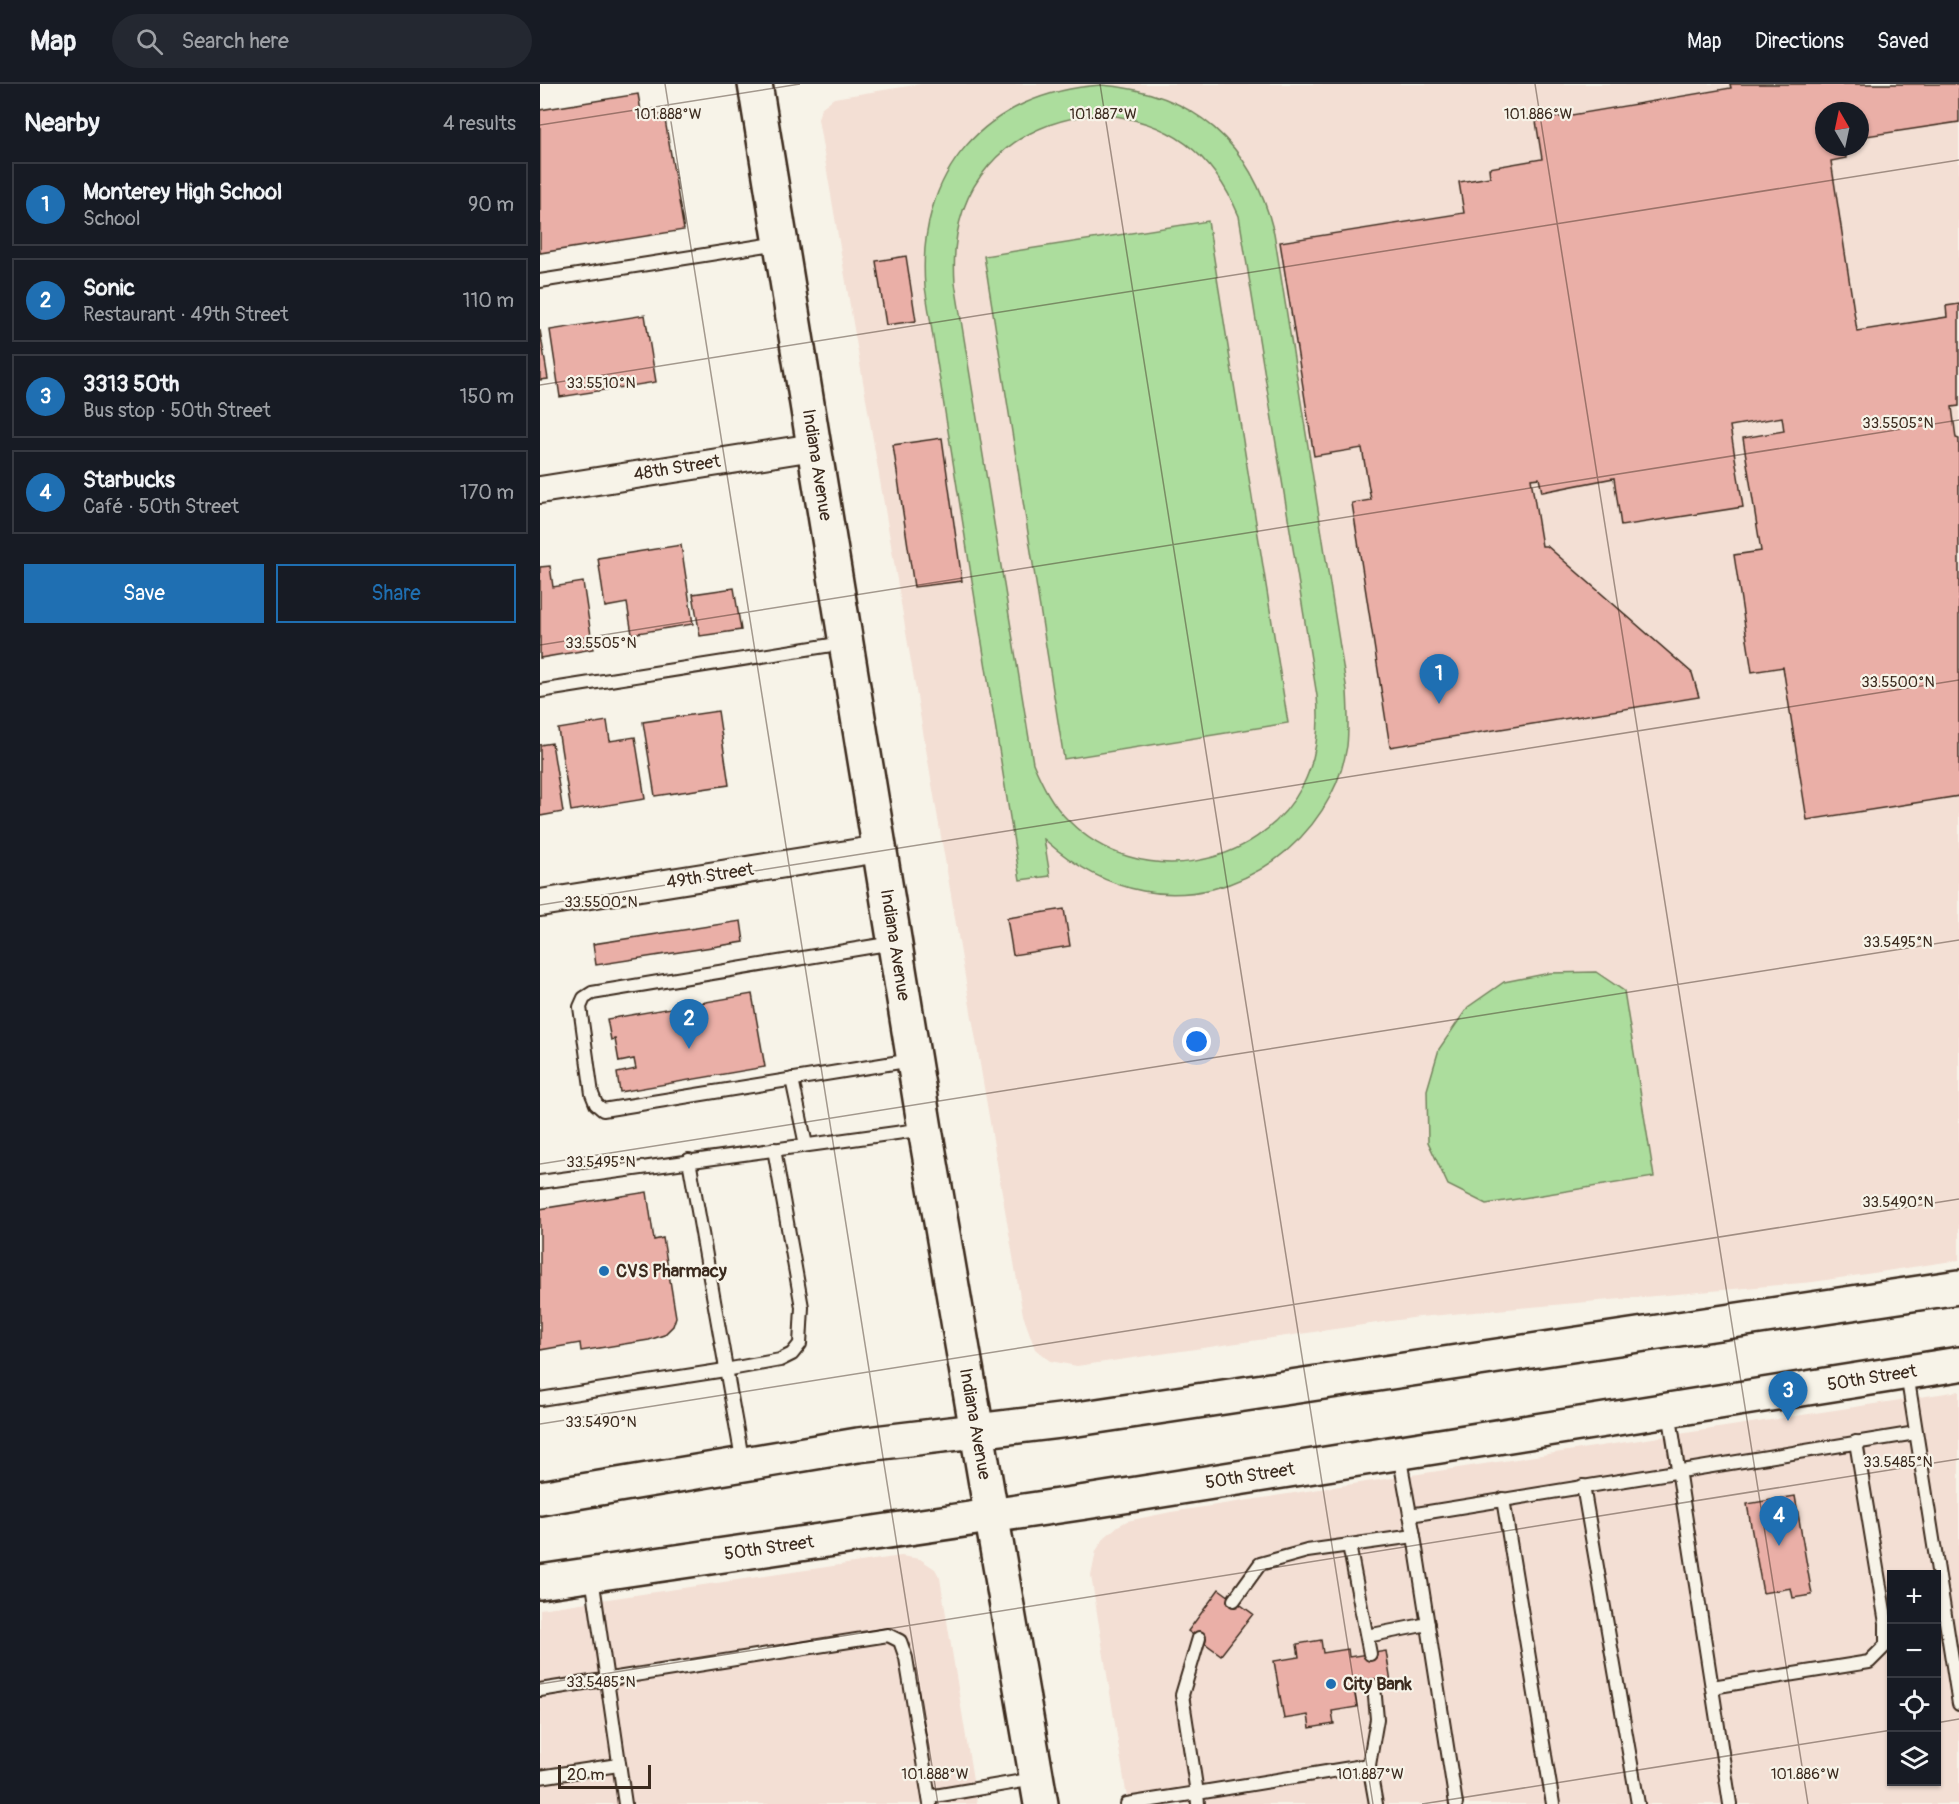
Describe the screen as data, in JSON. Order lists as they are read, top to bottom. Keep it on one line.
{"streets":{"main road":["Indiana Avenue","50th Street"],"street":["48th Street","49th Street"]},"crossings":[["Indiana Avenue","48th Street"],["Indiana Avenue","49th Street"],["Indiana Avenue","50th Street"]],"places":["CVS Pharmacy","City Bank"],"scale_bar":"20 m","north":"top","page":{"header":"Map","search":"Search here","nav":["Map","Directions","Saved"],"heading":["Nearby","4 results"],"list":[{"mark":"1","name":"Monterey High School","note":"School","value":"90 m"},{"mark":"2","name":"Sonic","note":"Restaurant · 49th Street","value":"110 m"},{"mark":"3","name":"3313 50th","note":"Bus stop · 50th Street","value":"150 m"},{"mark":"4","name":"Starbucks","note":"Café · 50th Street","value":"170 m"}],"buttons":["Save","Share"],"pins":["1","2","3","4"],"map_buttons":["+","−"],"scale":"20 m"},"coordinates":["101.888°W","101.887°W","101.886°W","33.5510°N","33.5505°N","33.5500°N","33.5495°N","33.5490°N","33.5485°N"]}
